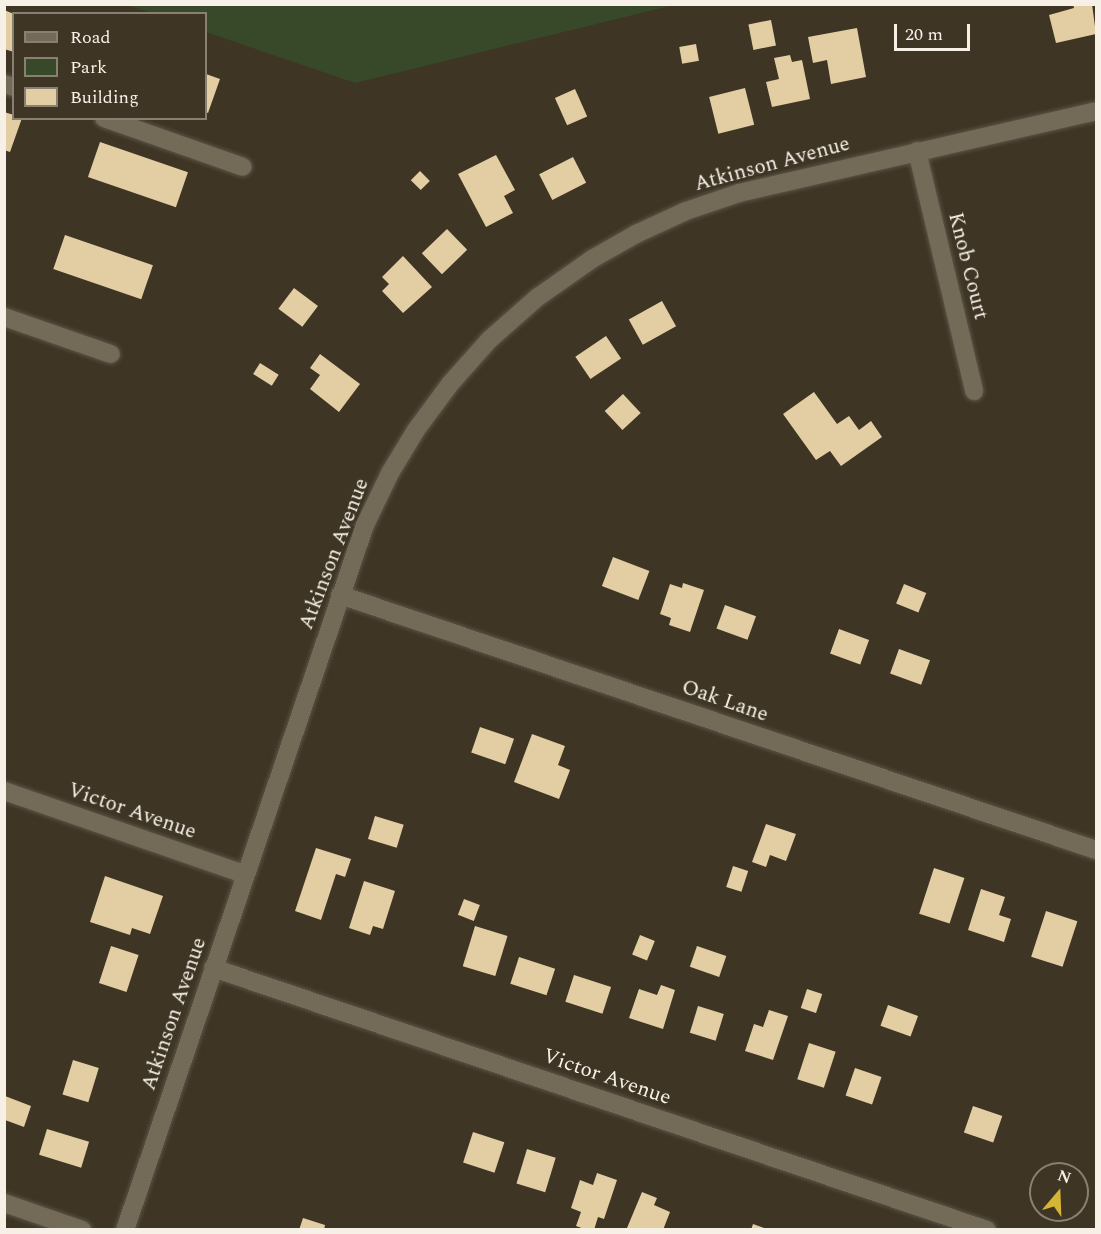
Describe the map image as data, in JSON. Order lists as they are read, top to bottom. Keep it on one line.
{"streets":{"street":["Atkinson Avenue","Knob Court","Oak Lane","Victor Avenue"]},"crossings":[["Atkinson Avenue","Knob Court"],["Atkinson Avenue","Oak Lane"],["Atkinson Avenue","Victor Avenue"]],"legend":["Road","Park","Building"],"scale_bar":"20 m","north":"top"}
